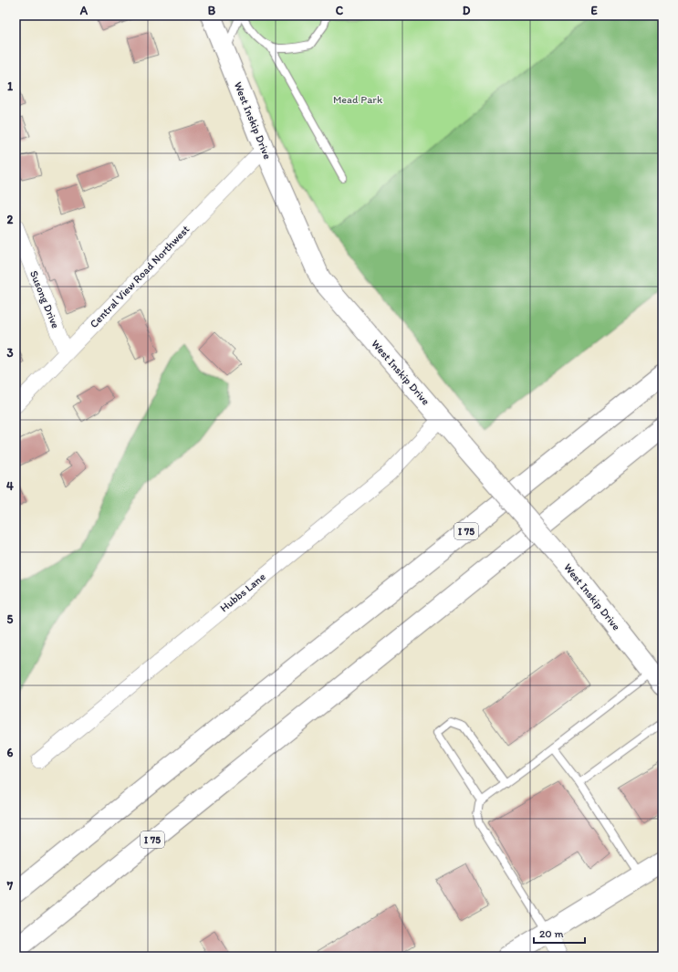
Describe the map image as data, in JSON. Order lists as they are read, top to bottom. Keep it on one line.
{"streets":{"main road":["West Inskip Drive","I 75"],"street":["Central View Road Northwest","Susong Drive","Hubbs Lane"]},"crossings":[["West Inskip Drive","Central View Road Northwest"],["West Inskip Drive","Hubbs Lane"],["Central View Road Northwest","Susong Drive"]],"parks":["Mead Park"],"scale_bar":"20 m","grid":{"columns":["A","B","C","D","E"],"rows":["1","2","3","4","5","6","7"]}}
